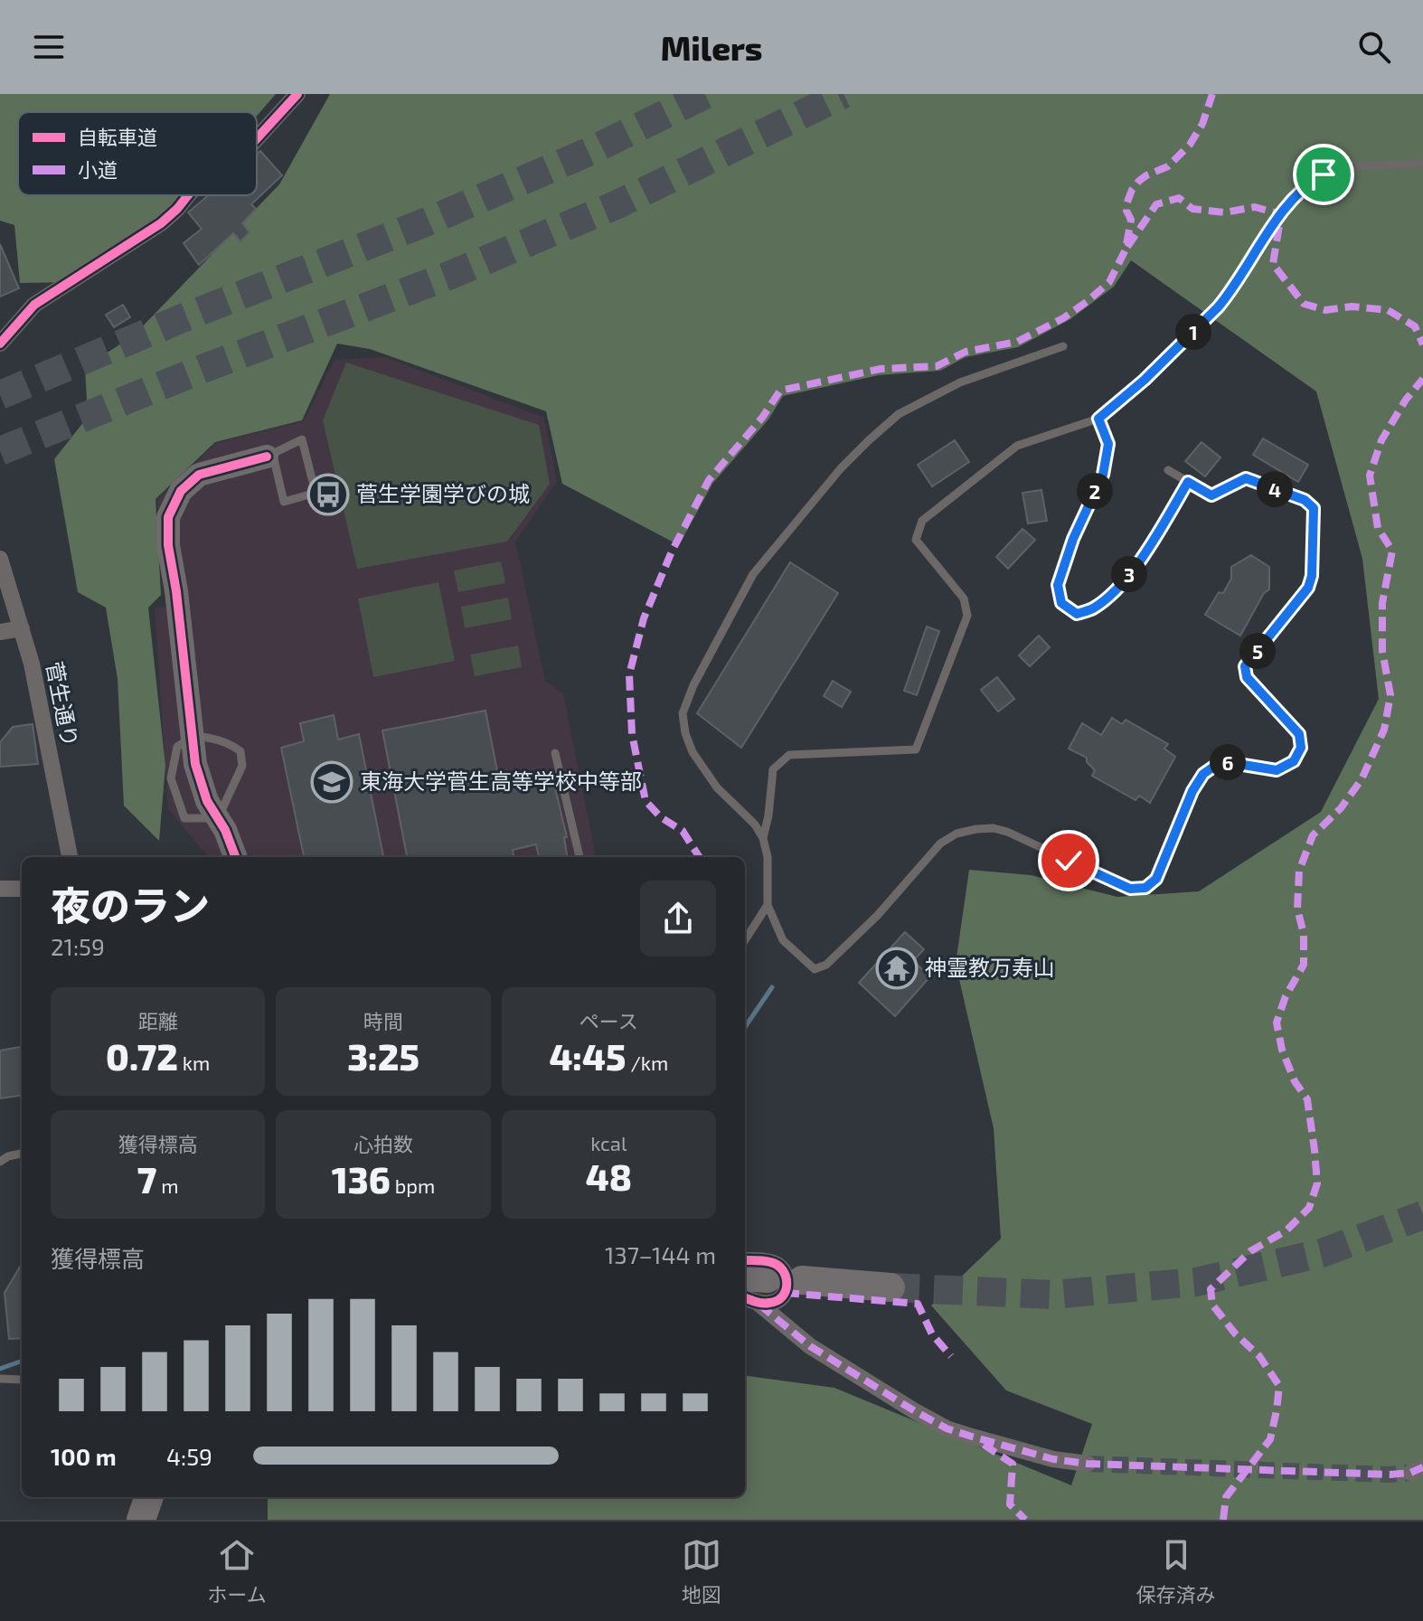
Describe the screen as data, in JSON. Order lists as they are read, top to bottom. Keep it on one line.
{"streets":{"street":["菅生通り"]},"places":{"bus stop":["菅生学園学びの城"],"school or university":["東海大学菅生高等学校中等部"],"temple":["神霊教万寿山"]},"legend":["自転車道","小道"],"page":{"header":"Milers","pins":["1","4","2","3","5","6"],"heading":["夜のラン","21:59"],"stats":[["距離","0.72 km"],["時間","3:25"],["ペース","4:45 /km"],["獲得標高","7 m"],["心拍数","136 bpm"],["kcal","48"]],"chart":["獲得標高","137–144 m"],"list":[{"name":"100 m","note":"4:59"}],"tabs":["ホーム","地図","保存済み"]}}
